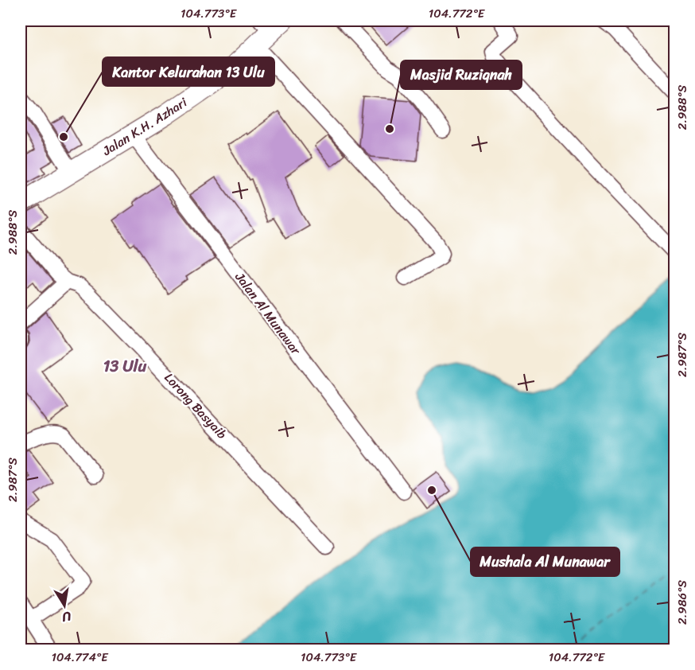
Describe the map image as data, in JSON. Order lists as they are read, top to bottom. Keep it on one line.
{"streets":{"street":["Jalan K.H. Azhari","Jalan Al Munawar","Lorong Basyaib"]},"crossings":[["Jalan K.H. Azhari","Jalan Al Munawar"]],"districts":["13 Ulu"],"places":["Masjid Ruziqnah","Kantor Kelurahan 13 Ulu","Mushala Al Munawar"],"north":"bottom","coordinates":["104.773°E","104.772°E","2.988°S","2.987°S","2.986°S","104.774°E"]}
